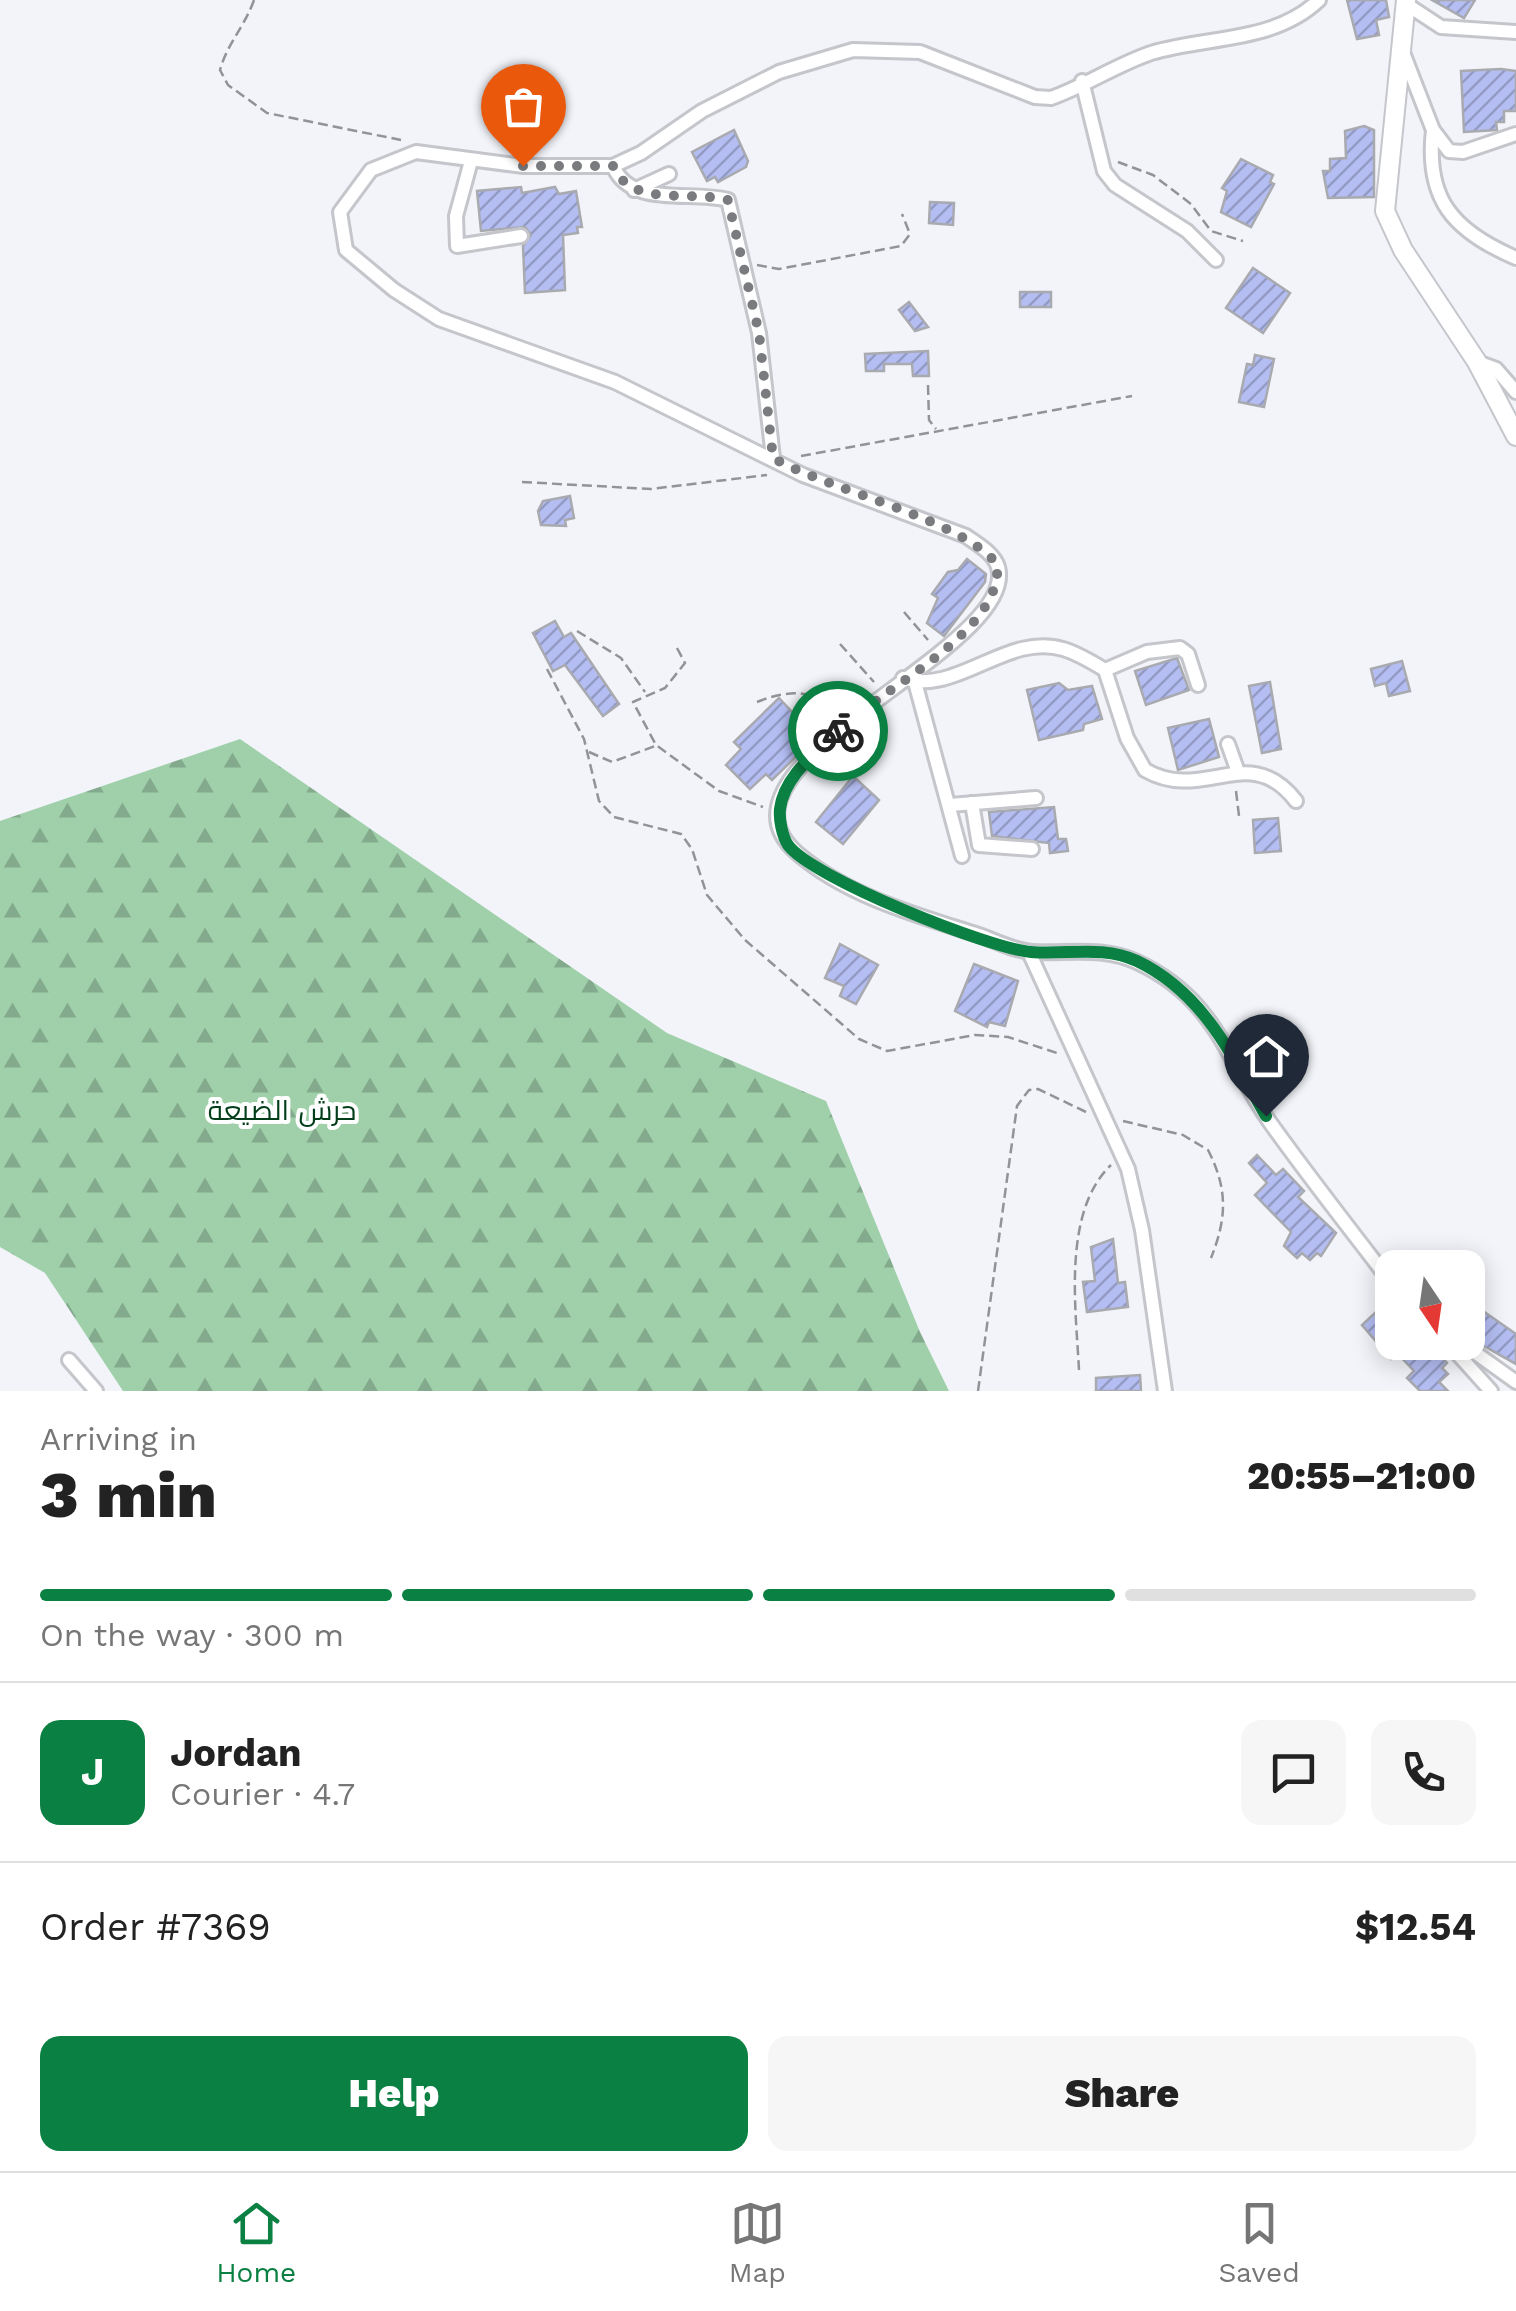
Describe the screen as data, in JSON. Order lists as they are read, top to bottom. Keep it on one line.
{"parks":["حرش الضيعة"],"north":"bottom","page":{"heading":["3 min","Arriving in","20:55–21:00"],"panel":["Jordan","Courier · 4.7","Order #7369","$12.54"],"bar":"On the way · 300 m","round":"J","buttons":["Help","Share"],"tabs":["Home","Map","Saved"]}}
